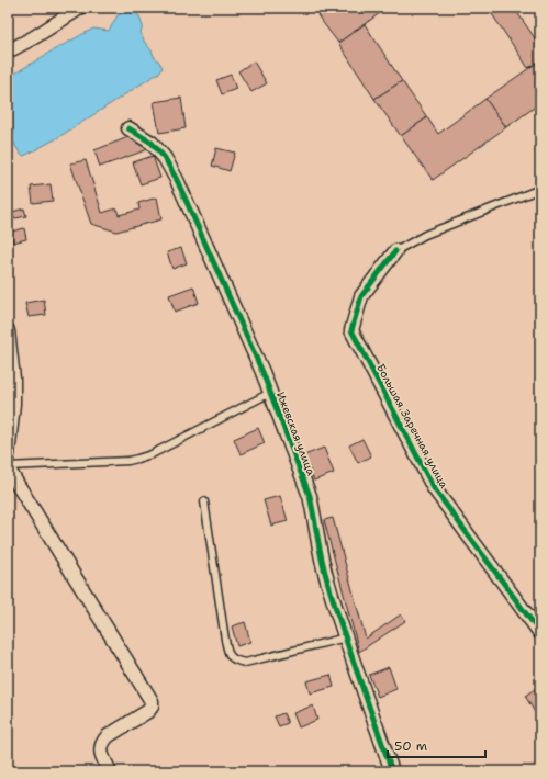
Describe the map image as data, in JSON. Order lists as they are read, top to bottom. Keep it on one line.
{"streets":{"street":["Большая Заречная улица","Ижевская улица"]},"scale_bar":"50 m"}
